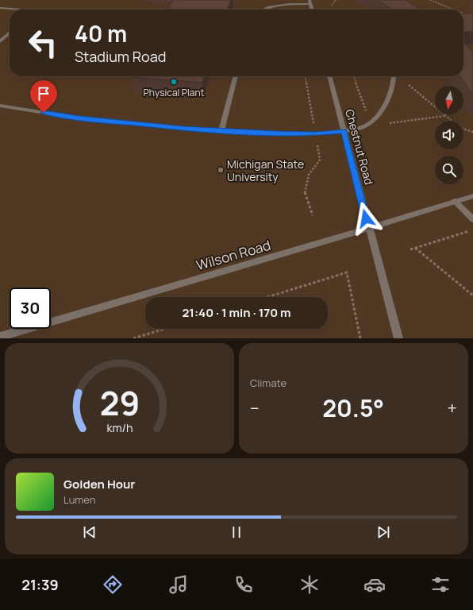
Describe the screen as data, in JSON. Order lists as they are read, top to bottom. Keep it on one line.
{"streets":{"street":["Chestnut Road","Wilson Road"]},"crossings":[["Chestnut Road","Wilson Road"]],"places":["Physical Plant","Michigan State University"],"north":"bottom","page":{"turn":["40 m","Stadium Road"],"limit":"30","trip":"21:40 · 1 min · 170 m","tile":"Climate","heat":["−","20.5°","+"],"song":["Golden Hour","Lumen"],"tabs":"21:39","gauge":["29","km/h"]}}
